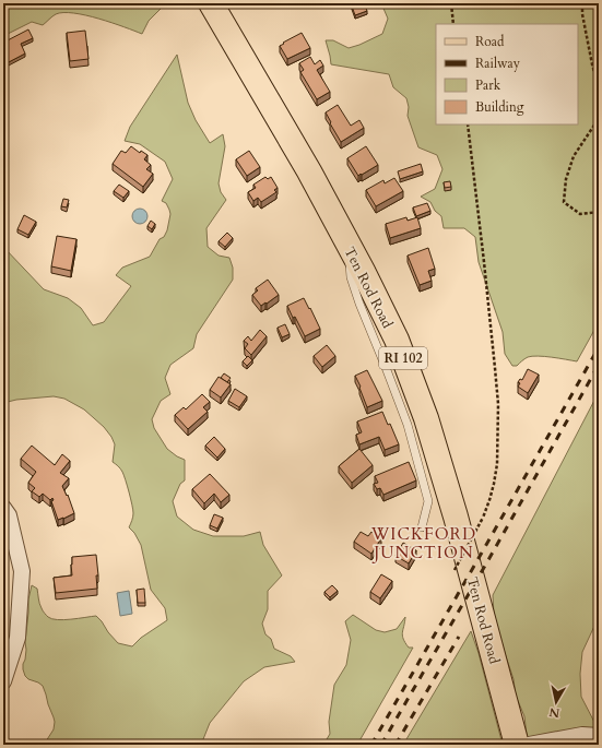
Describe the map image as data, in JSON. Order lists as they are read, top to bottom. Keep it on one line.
{"streets":{"main road":["Ten Rod Road","RI 102"]},"districts":["WICKFORD JUNCTION"],"legend":["Road","Railway","Park","Building"],"north":"bottom"}
